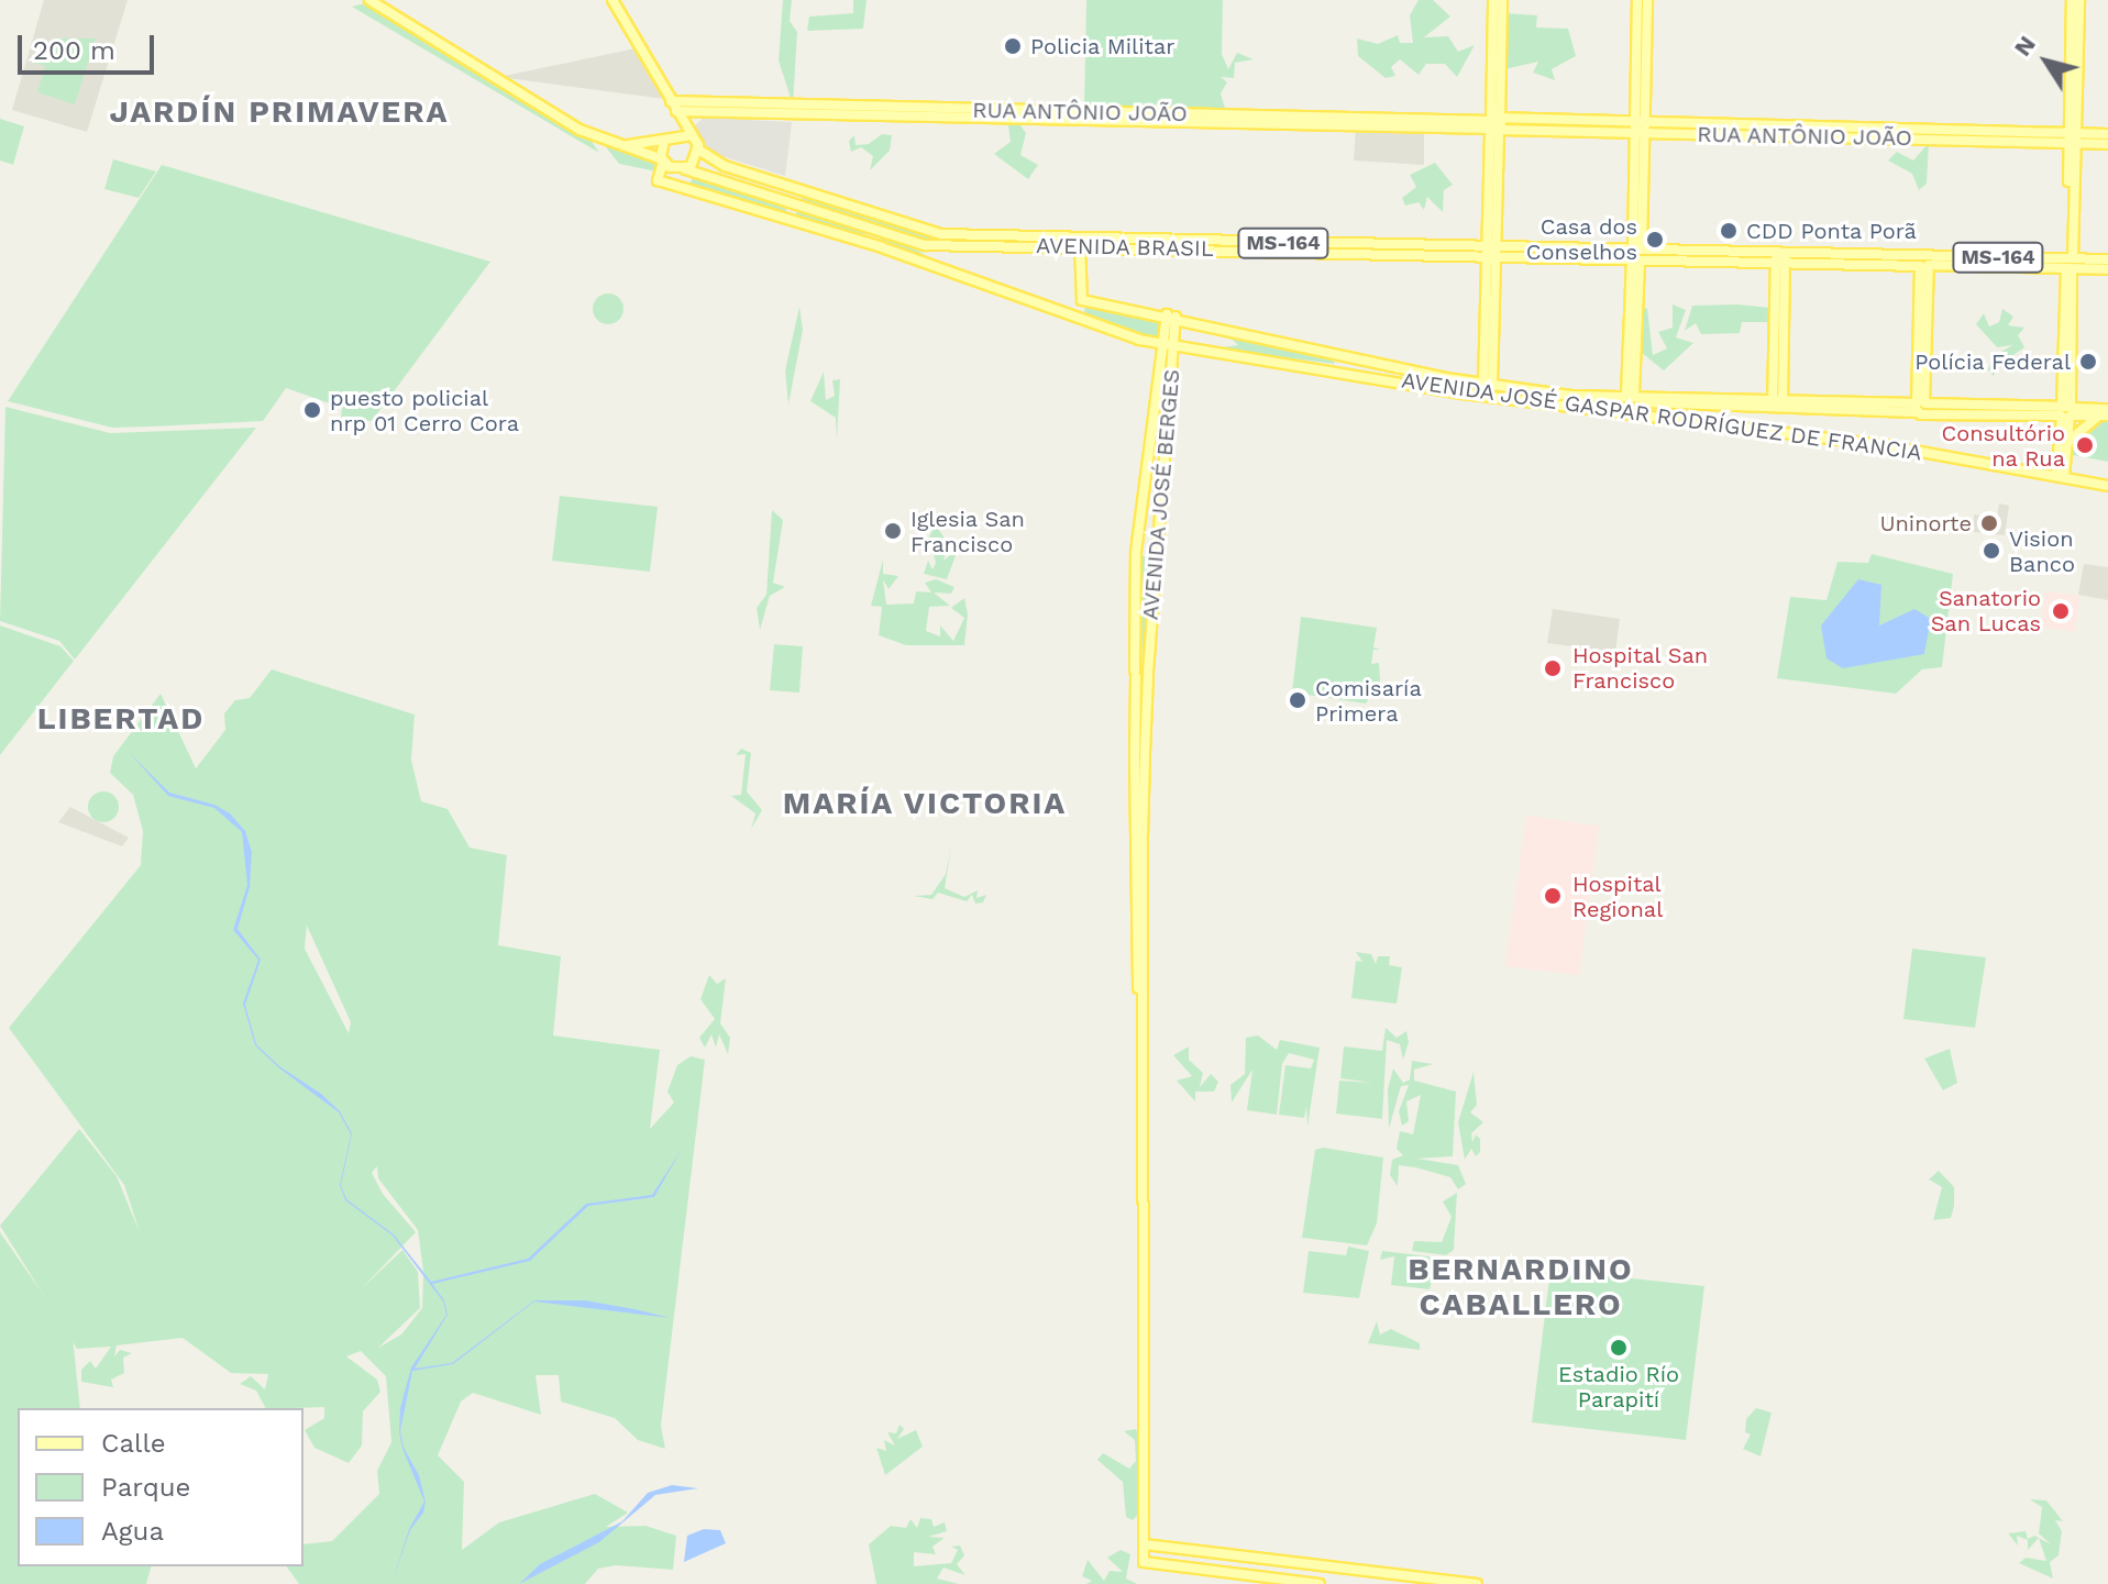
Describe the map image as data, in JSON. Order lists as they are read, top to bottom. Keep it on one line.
{"streets":{"main road":["RUA ANTÔNIO JOÃO","MS-164","AVENIDA BRASIL","AVENIDA JOSÉ GASPAR RODRÍGUEZ DE FRANCIA","AVENIDA JOSÉ BERGES"]},"crossings":[["MS-164","AVENIDA BRASIL"],["MS-164","AVENIDA JOSÉ GASPAR RODRÍGUEZ DE FRANCIA"],["AVENIDA JOSÉ GASPAR RODRÍGUEZ DE FRANCIA","AVENIDA JOSÉ BERGES"]],"districts":["JARDÍN PRIMAVERA","LIBERTAD","MARÍA VICTORIA","BERNARDINO CABALLERO"],"places":["Policia Militar","CDD Ponta Porã","Casa dos Conselhos","Polícia Federal","puesto policial nrp 01 Cerro Cora","Consultório na Rua","Uninorte","Iglesia San Francisco","Vision Banco","Sanatorio San Lucas","Hospital San Francisco","Comisaría Primera","Hospital Regional","Estadio Río Parapití"],"legend":["Calle","Parque","Agua"],"scale_bar":"200 m","north":"top left"}
